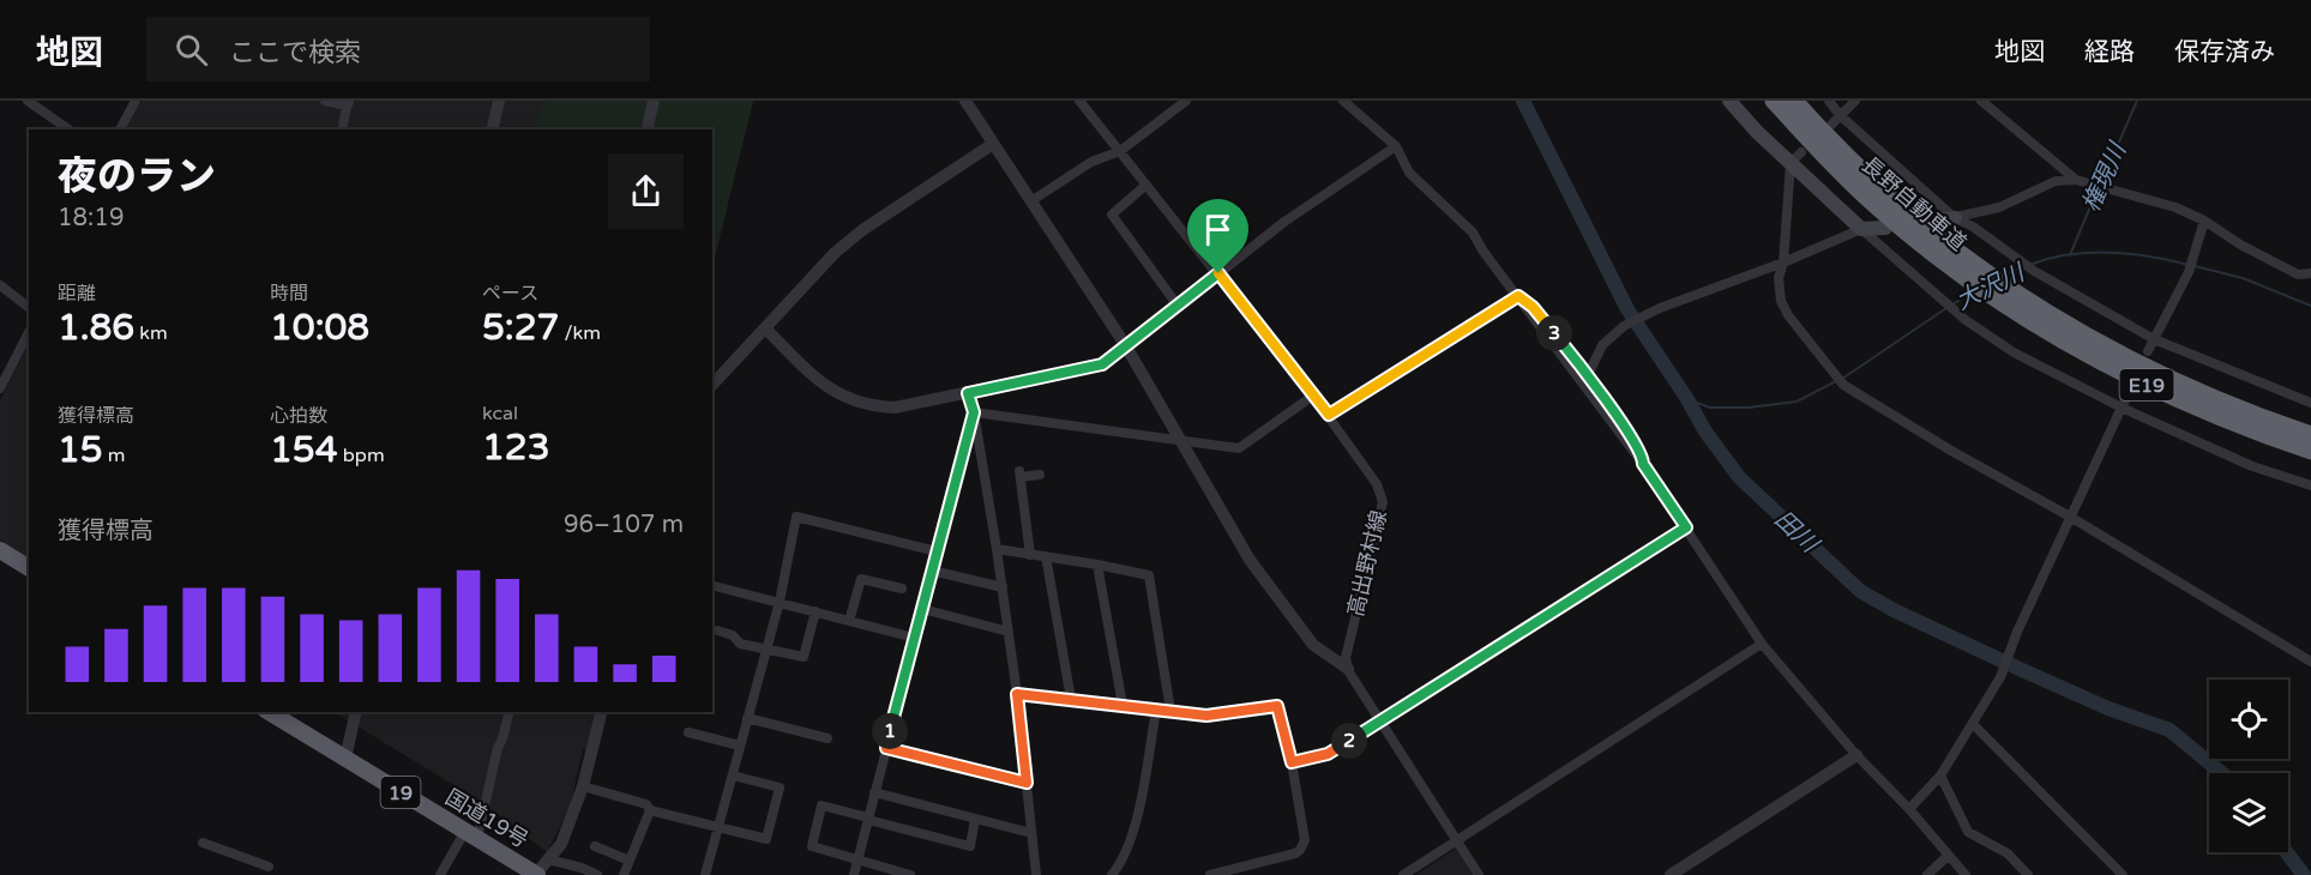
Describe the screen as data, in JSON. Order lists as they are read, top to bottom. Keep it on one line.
{"streets":{"highway":["長野自動車道","E19","19","国道19号"],"street":["高出野村線"]},"water":["権現川","大沢川","田川"],"page":{"header":"地図","search":"ここで検索","nav":["地図","経路","保存済み"],"heading":["夜のラン","18:19"],"stats":[["距離","1.86 km"],["時間","10:08"],["ペース","5:27 /km"],["獲得標高","15 m"],["心拍数","154 bpm"],["kcal","123"]],"pins":["3","1","2"],"chart":["獲得標高","96–107 m"]}}
